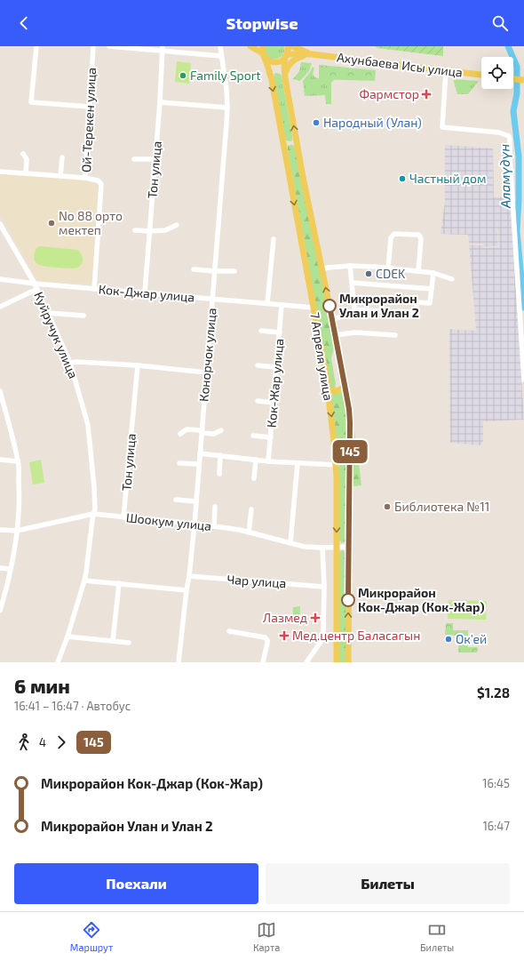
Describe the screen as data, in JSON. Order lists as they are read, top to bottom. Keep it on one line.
{"streets":{"main road":["Ахунбаева Исы улица","7 Апреля улица"],"street":["Ой-Терекен улица","Тон улица","Кок-Джар улица","Куйручук улица","Конорчок улица","Кок-Жар улица","Шоокум улица","Чар улица"]},"crossings":[["Ахунбаева Исы улица","7 Апреля улица"],["Ой-Терекен улица","Кок-Джар улица"],["Тон улица","Кок-Джар улица"],["Тон улица","Шоокум улица"],["Кок-Джар улица","Куйручук улица"],["Кок-Джар улица","Конорчок улица"],["Кок-Джар улица","7 Апреля улица"],["Кок-Джар улица","Кок-Жар улица"],["Куйручук улица","Шоокум улица"],["Конорчок улица","Шоокум улица"],["Конорчок улица","Чар улица"],["7 Апреля улица","Шоокум улица"]],"water":["Аламүдүн"],"places":{"other":["Family Sport","Народный (Улан)","Частный дом","No 88 орто мектеп","CDEK","Микрорайон Улан и Улан 2","Библиотека №11","Микрорайон Кок-Джар (Кок-Жар)","Ок'ей"],"health":["Фармстор","Лазмед","Мед.центр Баласагын"]},"lines":["bus line 145"],"page":{"header":"Stopwise","on_map":"145","heading":["6 мин","16:41 – 16:47 · Автобус","$1.28"],"legs":["4","145"],"list":[{"name":"Микрорайон Кок-Джар (Кок-Жар)","value":"16:45"},{"name":"Микрорайон Улан и Улан 2","value":"16:47"}],"buttons":["Поехали","Билеты"],"tabs":["Маршрут","Карта","Билеты"]}}
